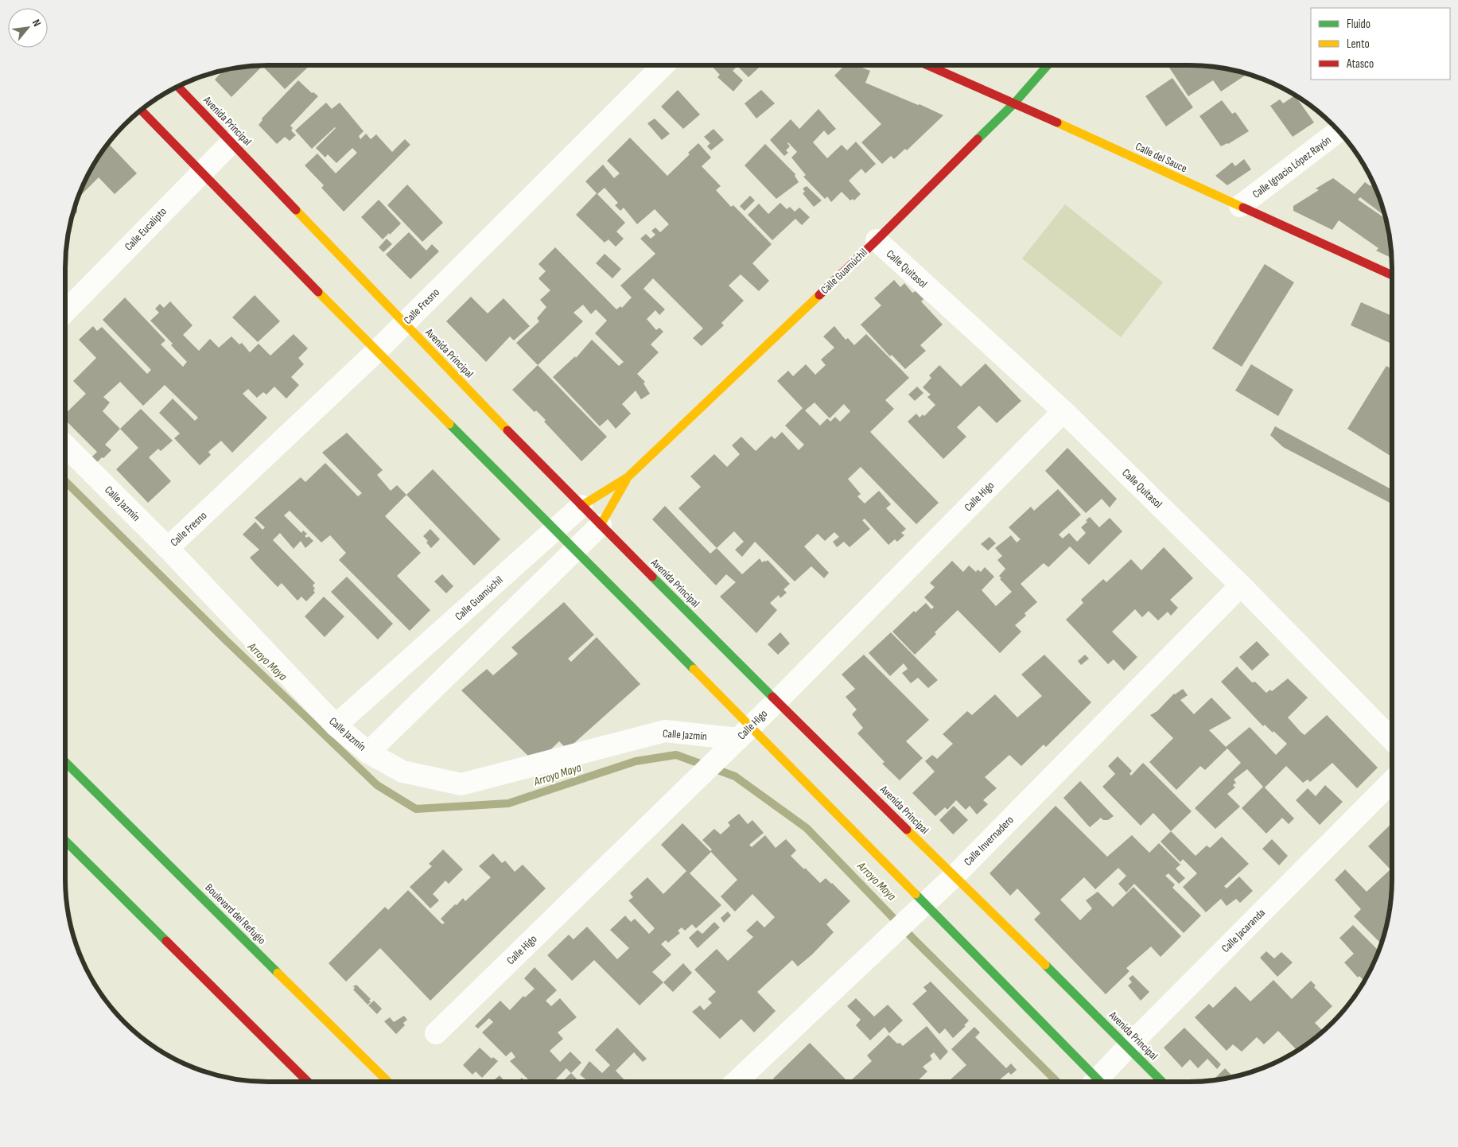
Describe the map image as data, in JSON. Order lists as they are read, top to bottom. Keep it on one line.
{"streets":{"street":["Avenida Principal","Calle del Sauce","Calle Ignacio López Rayón","Calle Eucalipto","Calle Quitasol","Calle Guamúchil","Calle Fresno","Calle Higo","Calle Jazmín","Calle Invernadero","Boulevard del Refugio","Calle Jacaranda"]},"crossings":[["Avenida Principal","Calle Eucalipto"],["Avenida Principal","Calle Guamúchil"],["Avenida Principal","Calle Fresno"],["Avenida Principal","Calle Higo"],["Avenida Principal","Calle Invernadero"],["Avenida Principal","Calle Jacaranda"],["Calle del Sauce","Calle Ignacio López Rayón"],["Calle del Sauce","Calle Guamúchil"],["Calle Quitasol","Calle Guamúchil"],["Calle Quitasol","Calle Higo"],["Calle Quitasol","Calle Invernadero"],["Calle Guamúchil","Calle Jazmín"],["Calle Fresno","Calle Jazmín"],["Calle Higo","Calle Jazmín"]],"water":["Arroyo Maya"],"legend":["Fluido","Lento","Atasco"],"north":"top right"}
